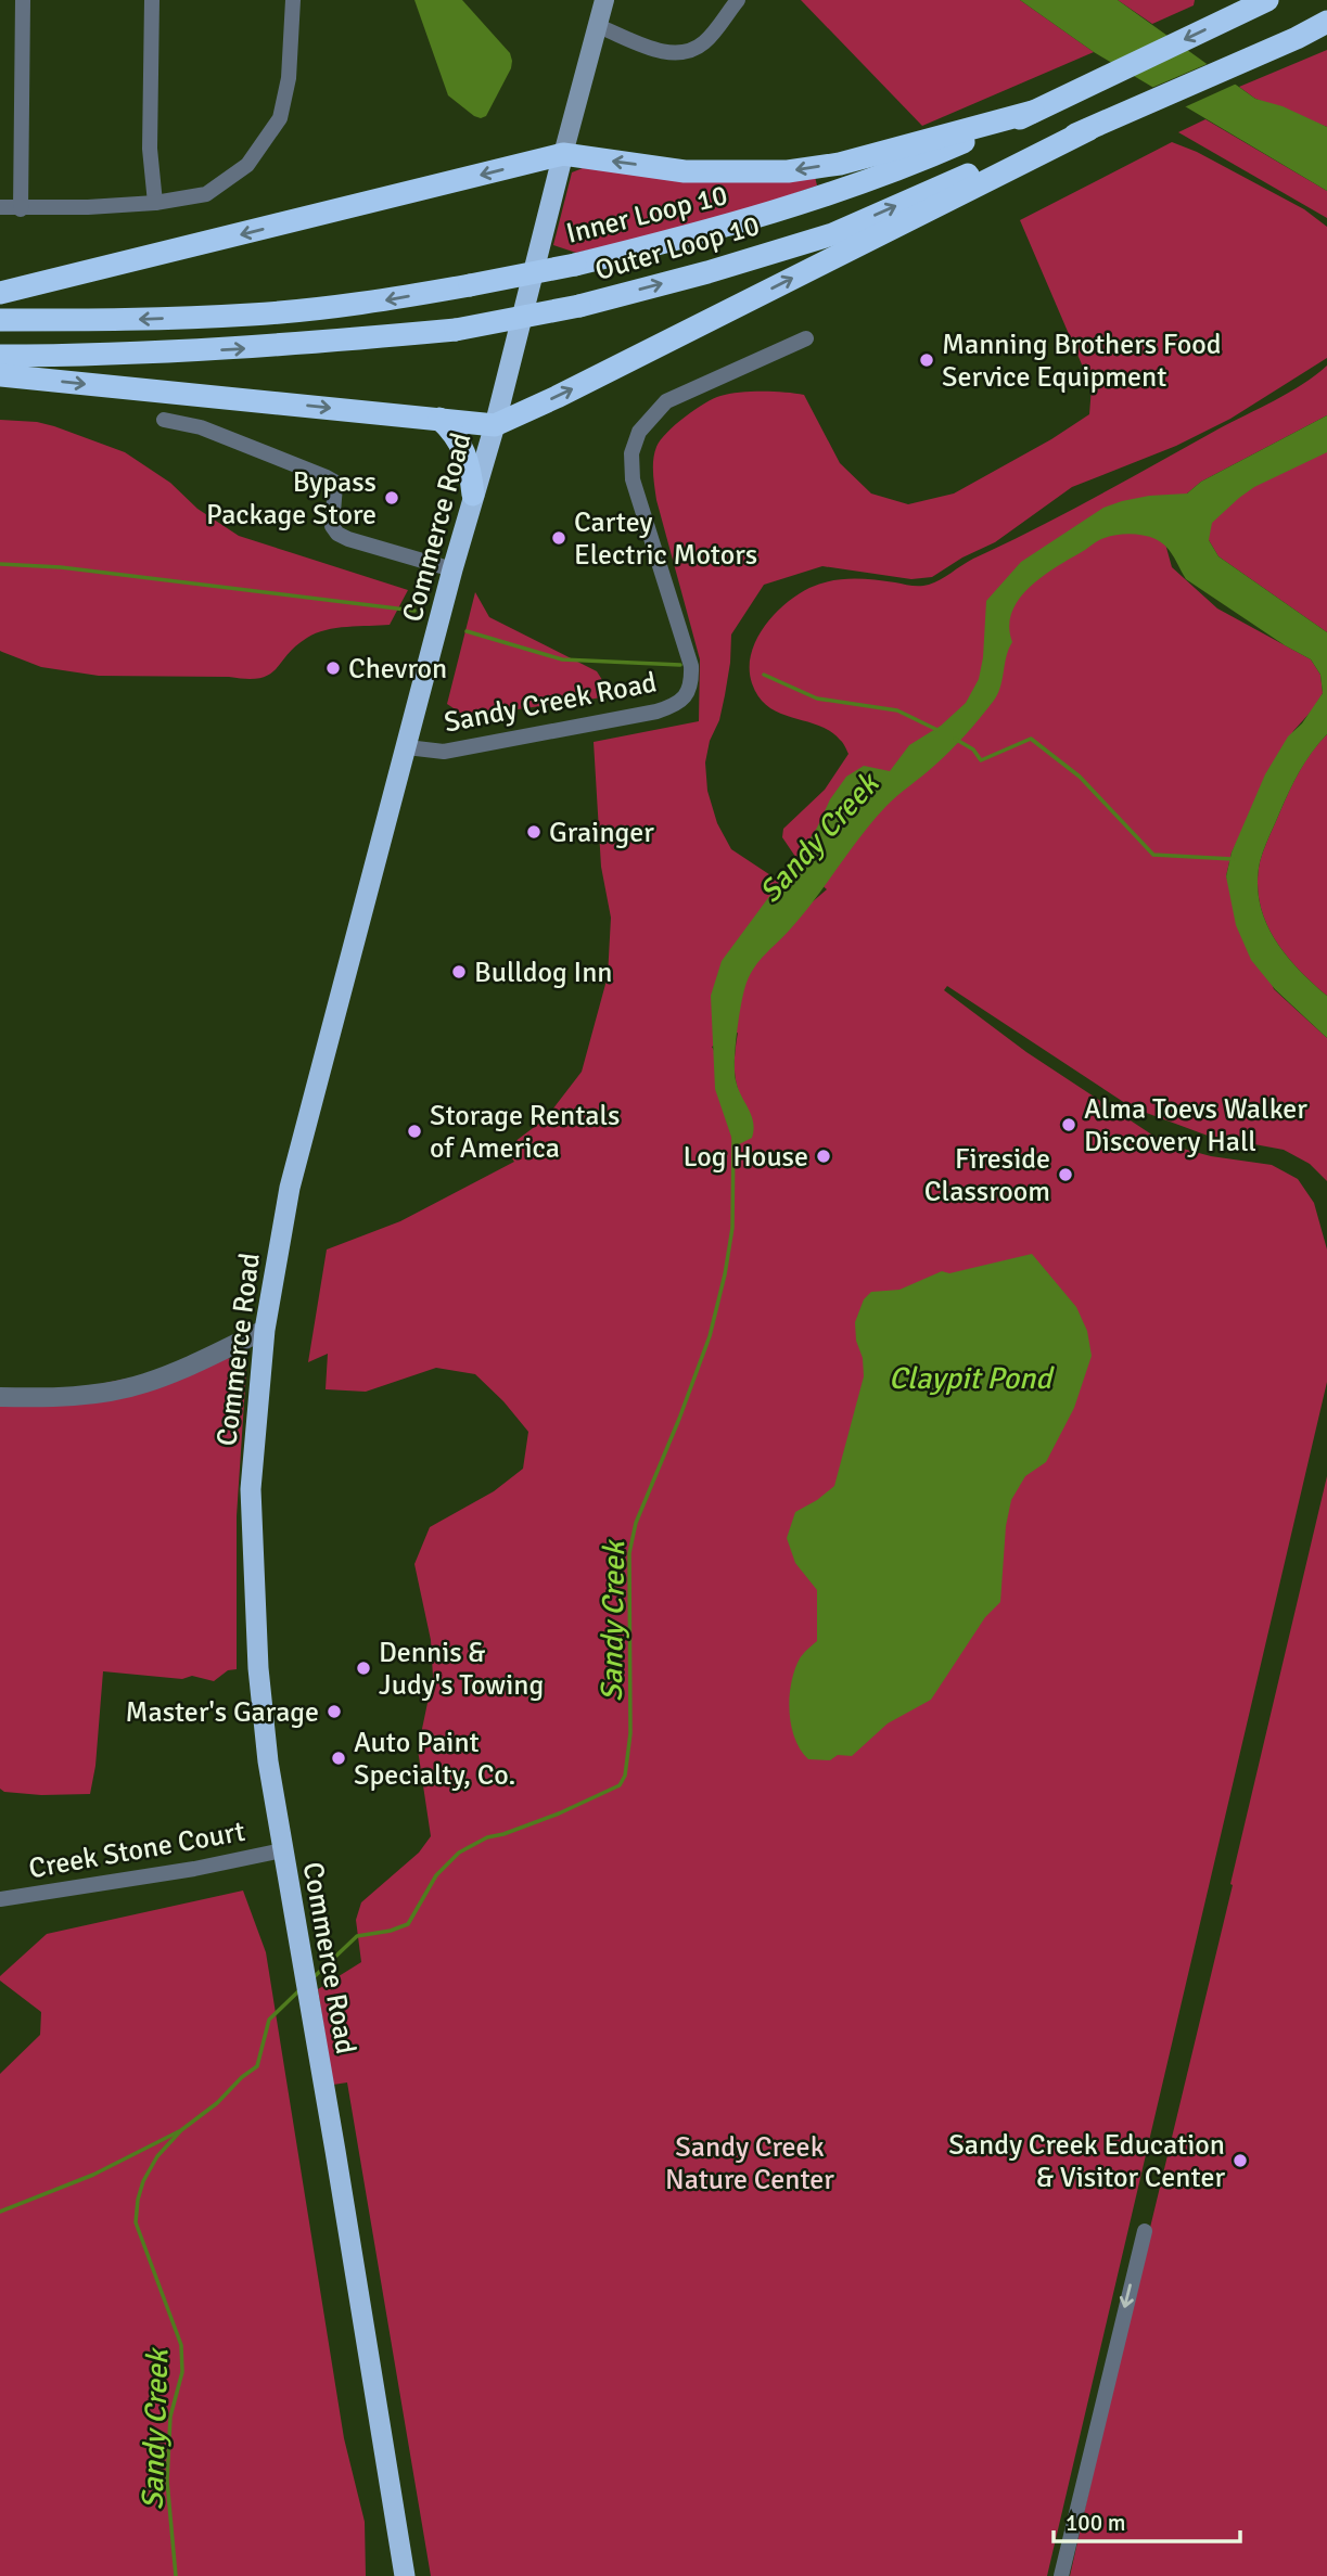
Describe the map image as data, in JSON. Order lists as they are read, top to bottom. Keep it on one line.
{"streets":{"highway":["Inner Loop 10","Outer Loop 10","Commerce Road"],"street":["Sandy Creek Road","Creek Stone Court"]},"crossings":[["Commerce Road","Sandy Creek Road"],["Commerce Road","Creek Stone Court"]],"water":["Sandy Creek","Claypit Pond"],"parks":["Sandy Creek Nature Center"],"places":["Manning Brothers Food Service Equipment","Bypass Package Store","Cartey Electric Motors","Chevron","Grainger","Bulldog Inn","Alma Toevs Walker Discovery Hall","Storage Rentals of America","Log House","Fireside Classroom","Dennis & Judy's Towing","Master's Garage","Auto Paint Specialty, Co.","Sandy Creek Education & Visitor Center"],"scale_bar":"100 m"}
